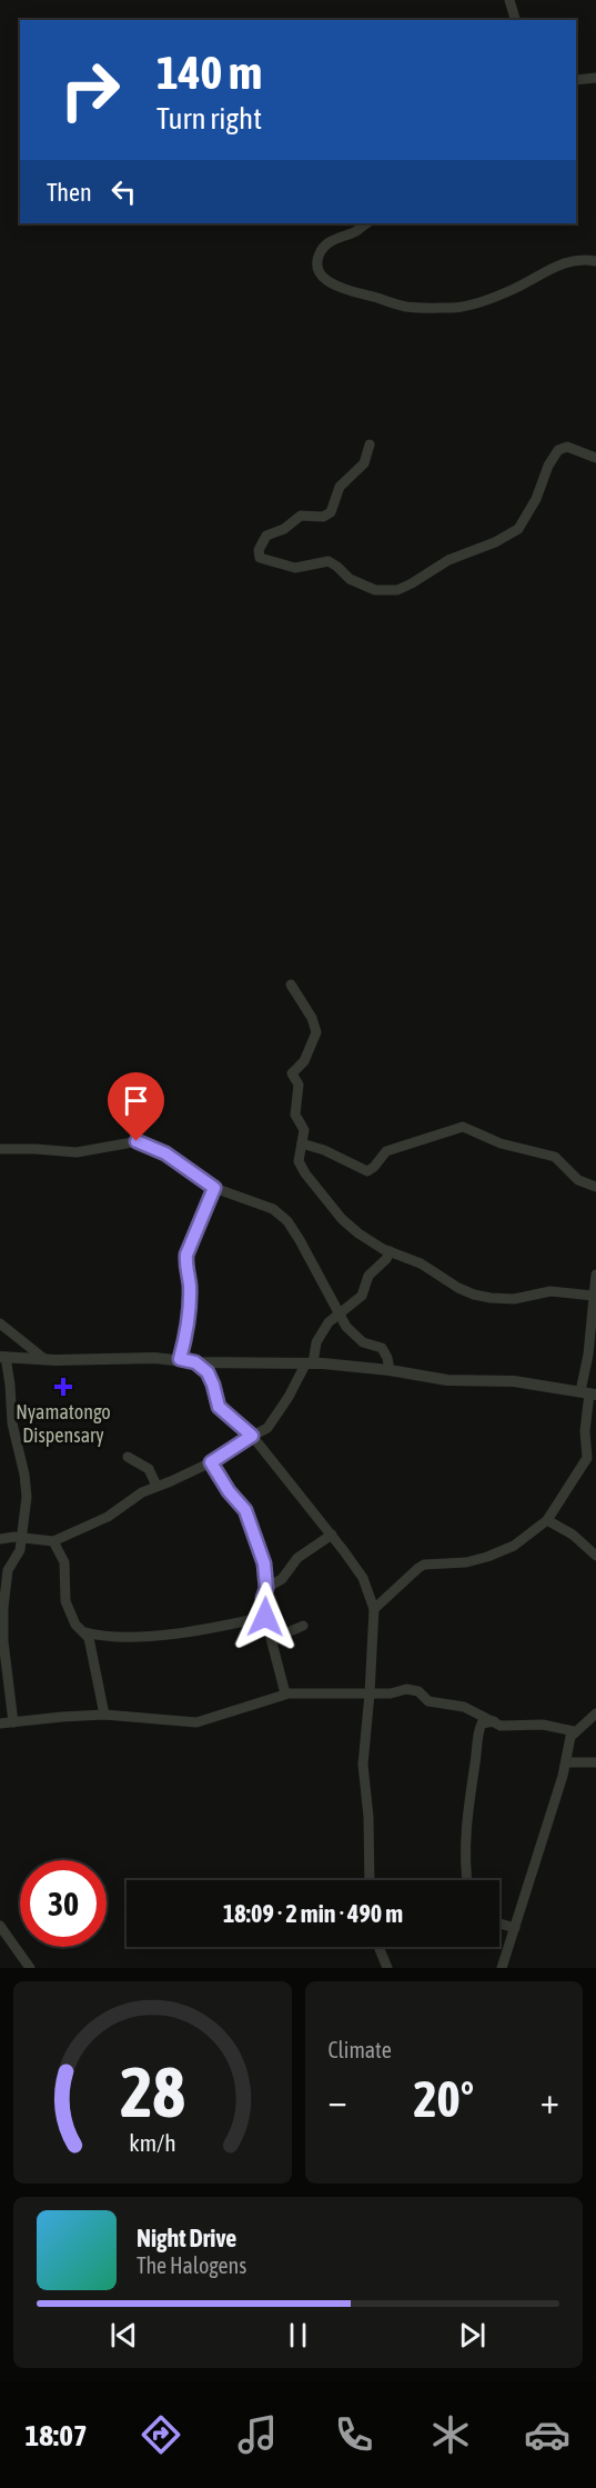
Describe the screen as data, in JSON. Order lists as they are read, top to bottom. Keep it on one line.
{"places":{"health":["Nyamatongo Dispensary"]},"page":{"turn":["140 m","Turn right"],"then":"Then","limit":"30","trip":"18:09 · 2 min · 490 m","tile":"Climate","heat":["−","20°","+"],"song":["Night Drive","The Halogens"],"tabs":"18:07","gauge":["28","km/h"]}}
